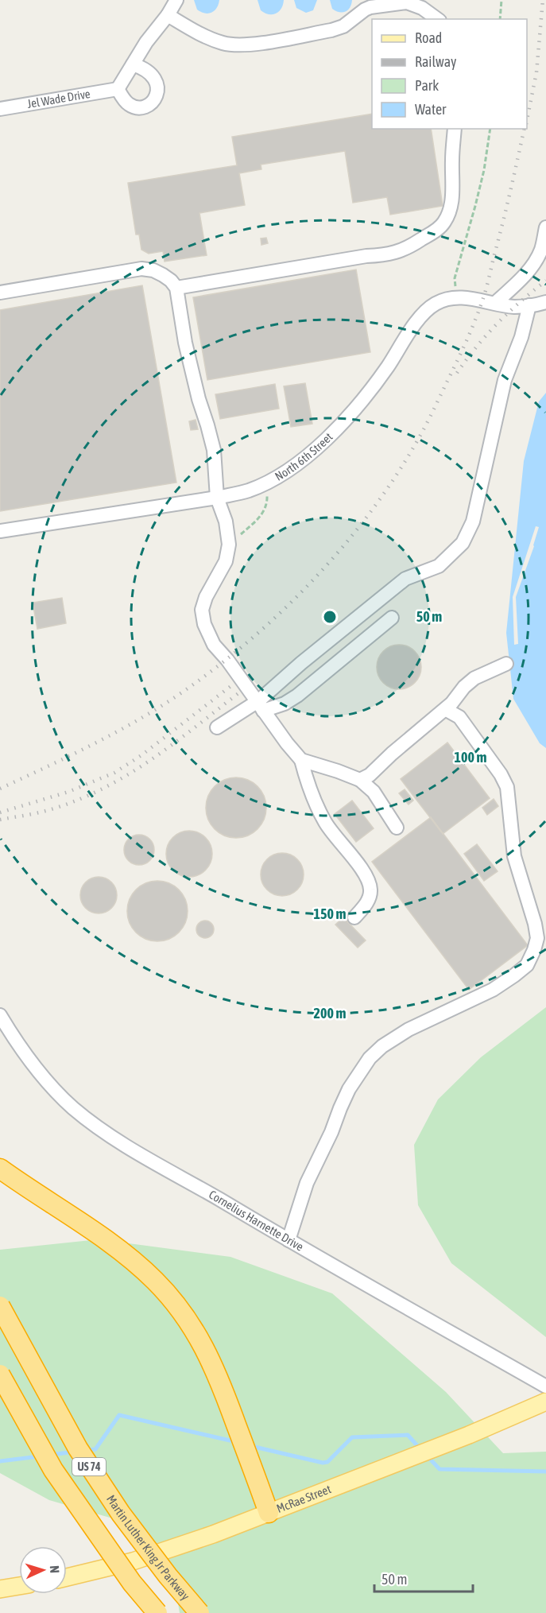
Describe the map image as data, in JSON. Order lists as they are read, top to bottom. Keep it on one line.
{"streets":{"highway":["US 74","Martin Luther King Jr Parkway"],"main road":["McRae Street"],"street":["Jel Wade Drive","North 6th Street","Cornelius Harnette Drive"]},"legend":["Road","Railway","Park","Water"],"scale_bar":"50 m","north":"right","rings":["50 m","100 m","150 m","200 m"]}
